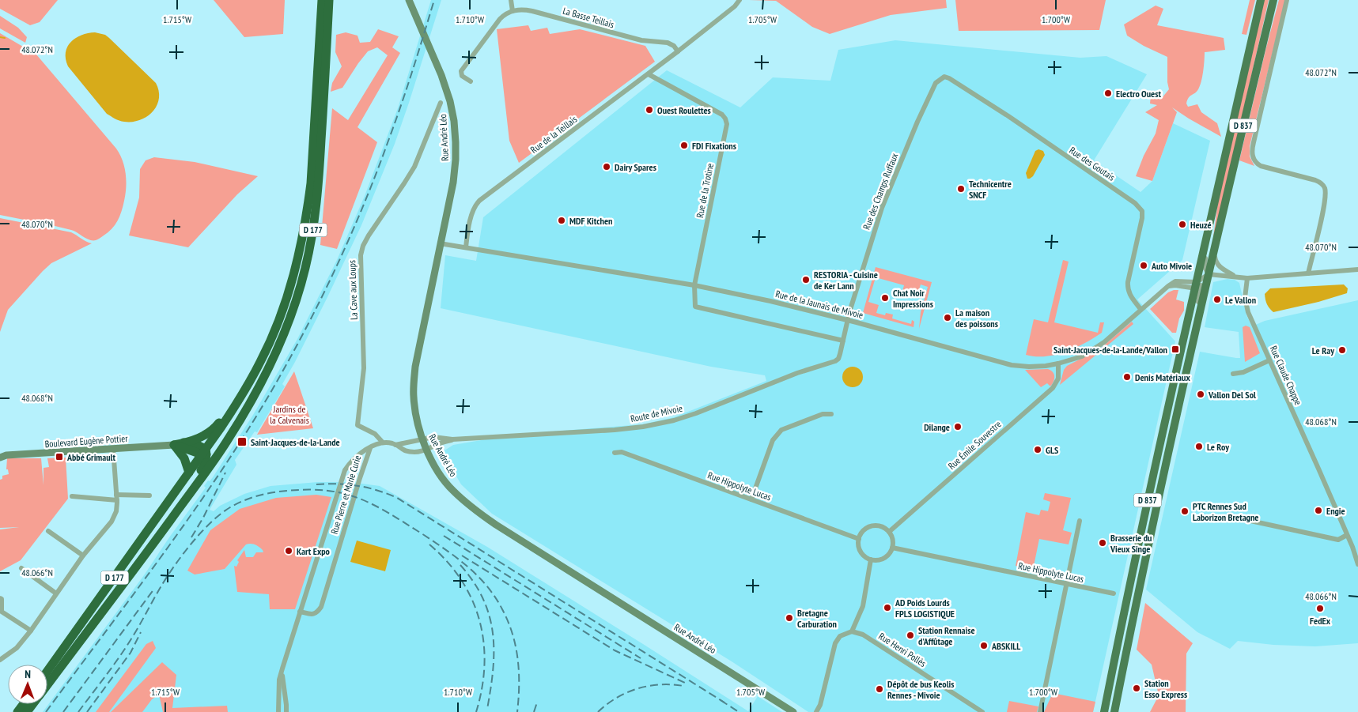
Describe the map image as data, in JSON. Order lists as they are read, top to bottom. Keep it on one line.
{"streets":{"highway":["D 177"],"main road":["D 837"],"street":["La Basse Teillais","Rue de la Teillais","Rue André Léo","Rue des Goutais","Rue de la Trotine","Rue des Champs Ruffaux","La Cave aux Loups","Rue de la Jaunais de Mivoie","Rue Claude Chappe","Route de Mivoie","Boulevard Eugène Pottier","Rue Émile Souvestre","Rue Hippolyte Lucas","Rue Pierre et Marie Curie","Rue Henri Pollès"]},"crossings":[["La Basse Teillais","Rue de la Teillais"],["D 837","Rue de la Jaunais de Mivoie"],["Rue de la Teillais","Rue de la Trotine"],["Rue de la Teillais","Rue de la Jaunais de Mivoie"],["Rue André Léo","Rue de la Jaunais de Mivoie"],["Rue André Léo","Route de Mivoie"],["Rue des Goutais","Rue des Champs Ruffaux"],["Rue des Goutais","Rue de la Jaunais de Mivoie"],["Rue de la Trotine","Rue de la Jaunais de Mivoie"],["Rue de la Trotine","Route de Mivoie"],["Rue des Champs Ruffaux","Rue de la Jaunais de Mivoie"],["Rue des Champs Ruffaux","Route de Mivoie"],["Rue de la Jaunais de Mivoie","Rue Claude Chappe"],["Rue de la Jaunais de Mivoie","Route de Mivoie"],["Rue de la Jaunais de Mivoie","Rue Émile Souvestre"],["Rue Émile Souvestre","Rue Hippolyte Lucas"]],"parks":["Jardins de la Calvenais"],"places":{"other":["Electro Ouest","Ouest Roulettes","FDI Fixations","Dairy Spares","Technicentre SNCF","MDF Kitchen","Heuzé","Auto Mivoie","RESTORIA - Cuisine de Ker Lann","Chat Noir Impressions","Le Vallon","La maison des poissons","Le Ray","Denis Matériaux","Vallon Del Sol","Dilange","Le Roy","GLS","Engie","PTC Rennes Sud Laborizon Bretagne","Brasserie du Vieux Singe","Kart Expo","AD Poids Lourds FPLS LOGISTIQUE","FedEx","Bretagne Carburation","Station Rennaise d'Affûtage","ABSKILL","Station Esso Express","Dépôt de bus Keolis Rennes - Mivoie"],"transit":["Saint-Jacques-de-la-Lande/Vallon","Saint-Jacques-de-la-Lande","Abbé Grimault"]},"north":"top","coordinates":["1.715°W","1.710°W","1.705°W","1.700°W","48.072°N","48.070°N","48.068°N","48.066°N"]}
